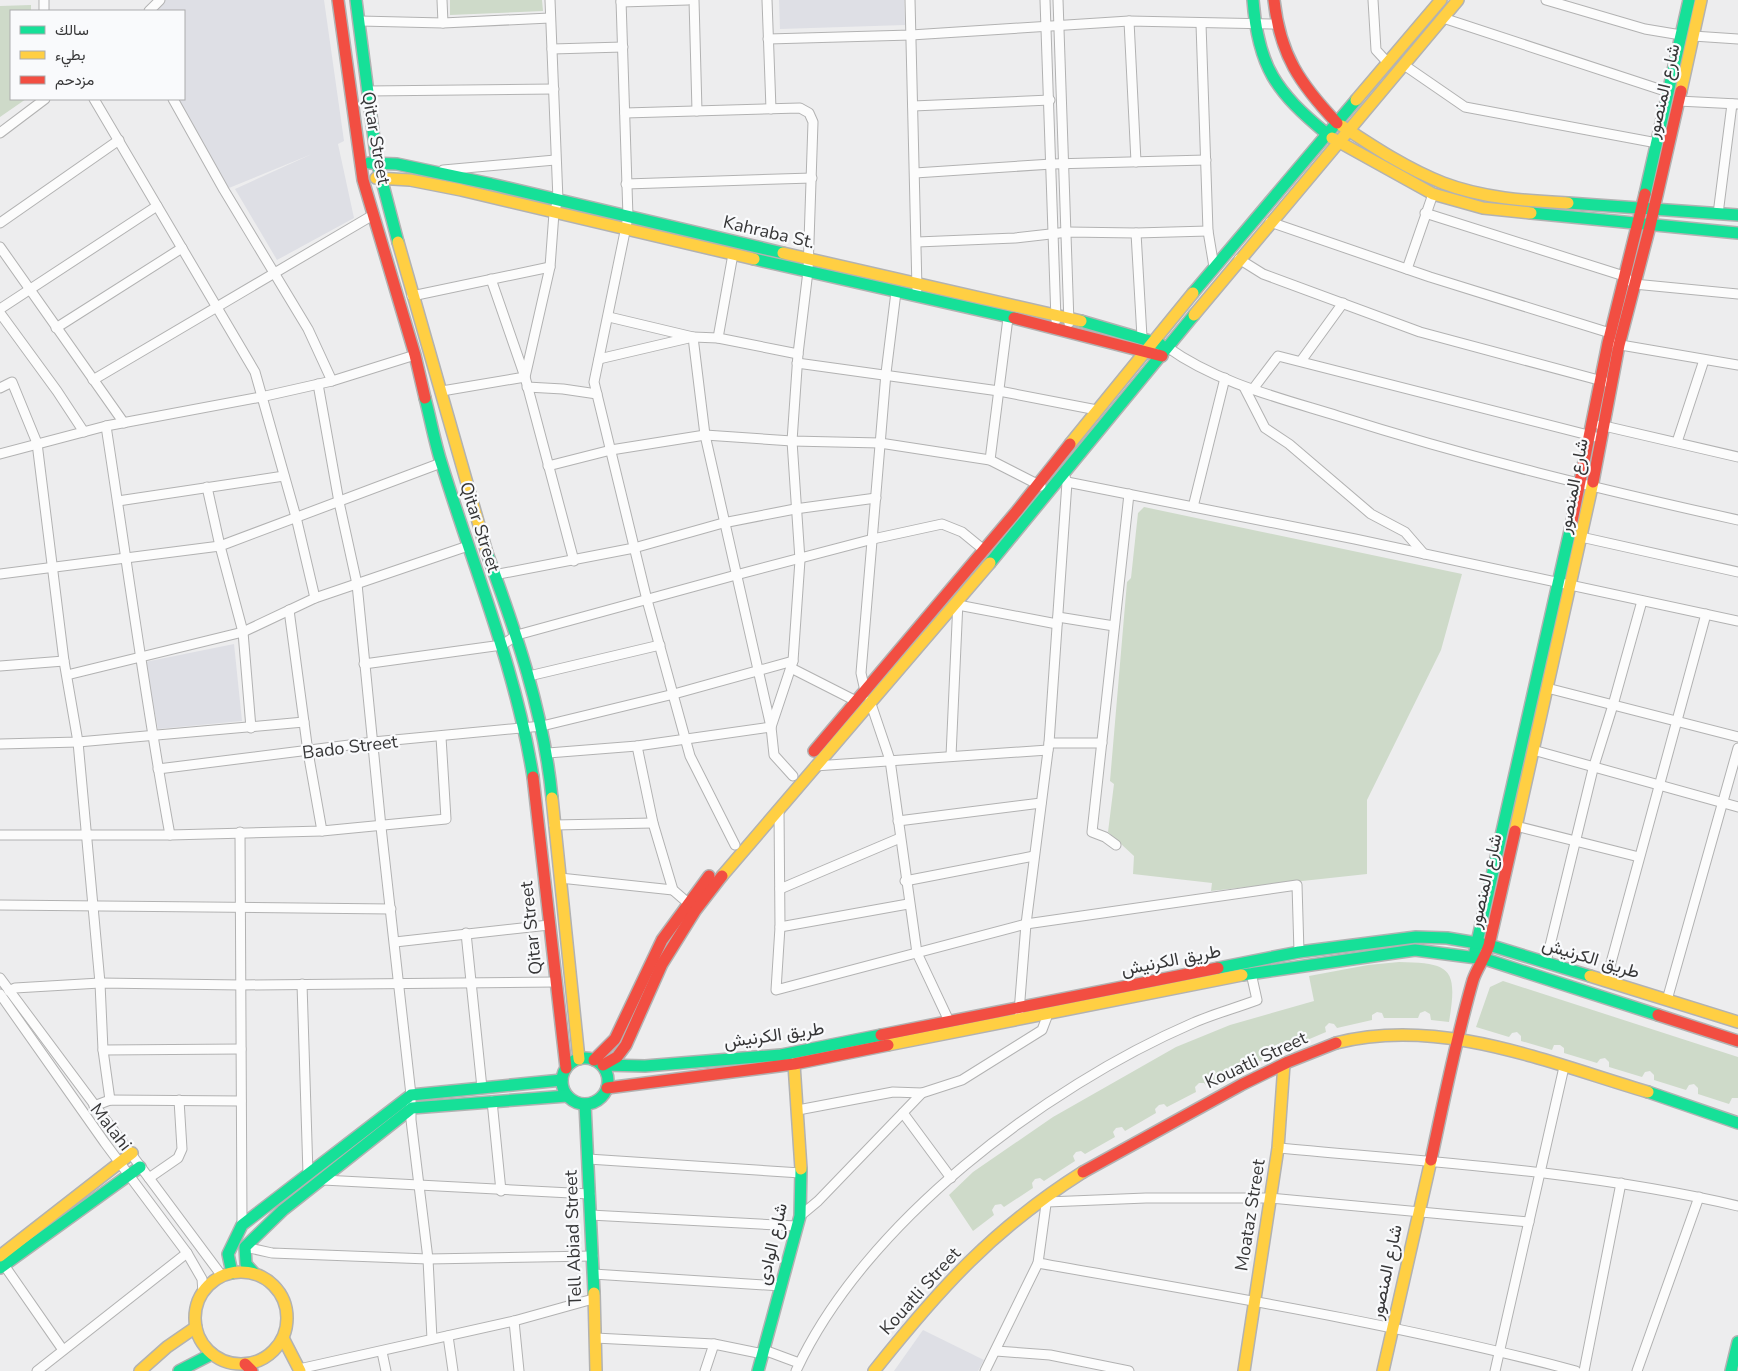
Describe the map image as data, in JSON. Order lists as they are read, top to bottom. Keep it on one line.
{"streets":{"main road":["شارع المنصور","Qitar Street","Kahraba St.","طريق الكرنيش","Kouatli Street","Moataz Street","Tell Abiad Street","شارع الوادى"],"street":["Bado Street","Malahi"]},"crossings":[["شارع المنصور","طريق الكرنيش"],["شارع المنصور","Kouatli Street"],["Qitar Street","Kahraba St."],["Qitar Street","Bado Street"],["Qitar Street","طريق الكرنيش"],["Qitar Street","Tell Abiad Street"],["طريق الكرنيش","Tell Abiad Street"],["طريق الكرنيش","شارع الوادى"],["Kouatli Street","Moataz Street"]],"legend":["سالك","بطيء","مزدحم"]}
